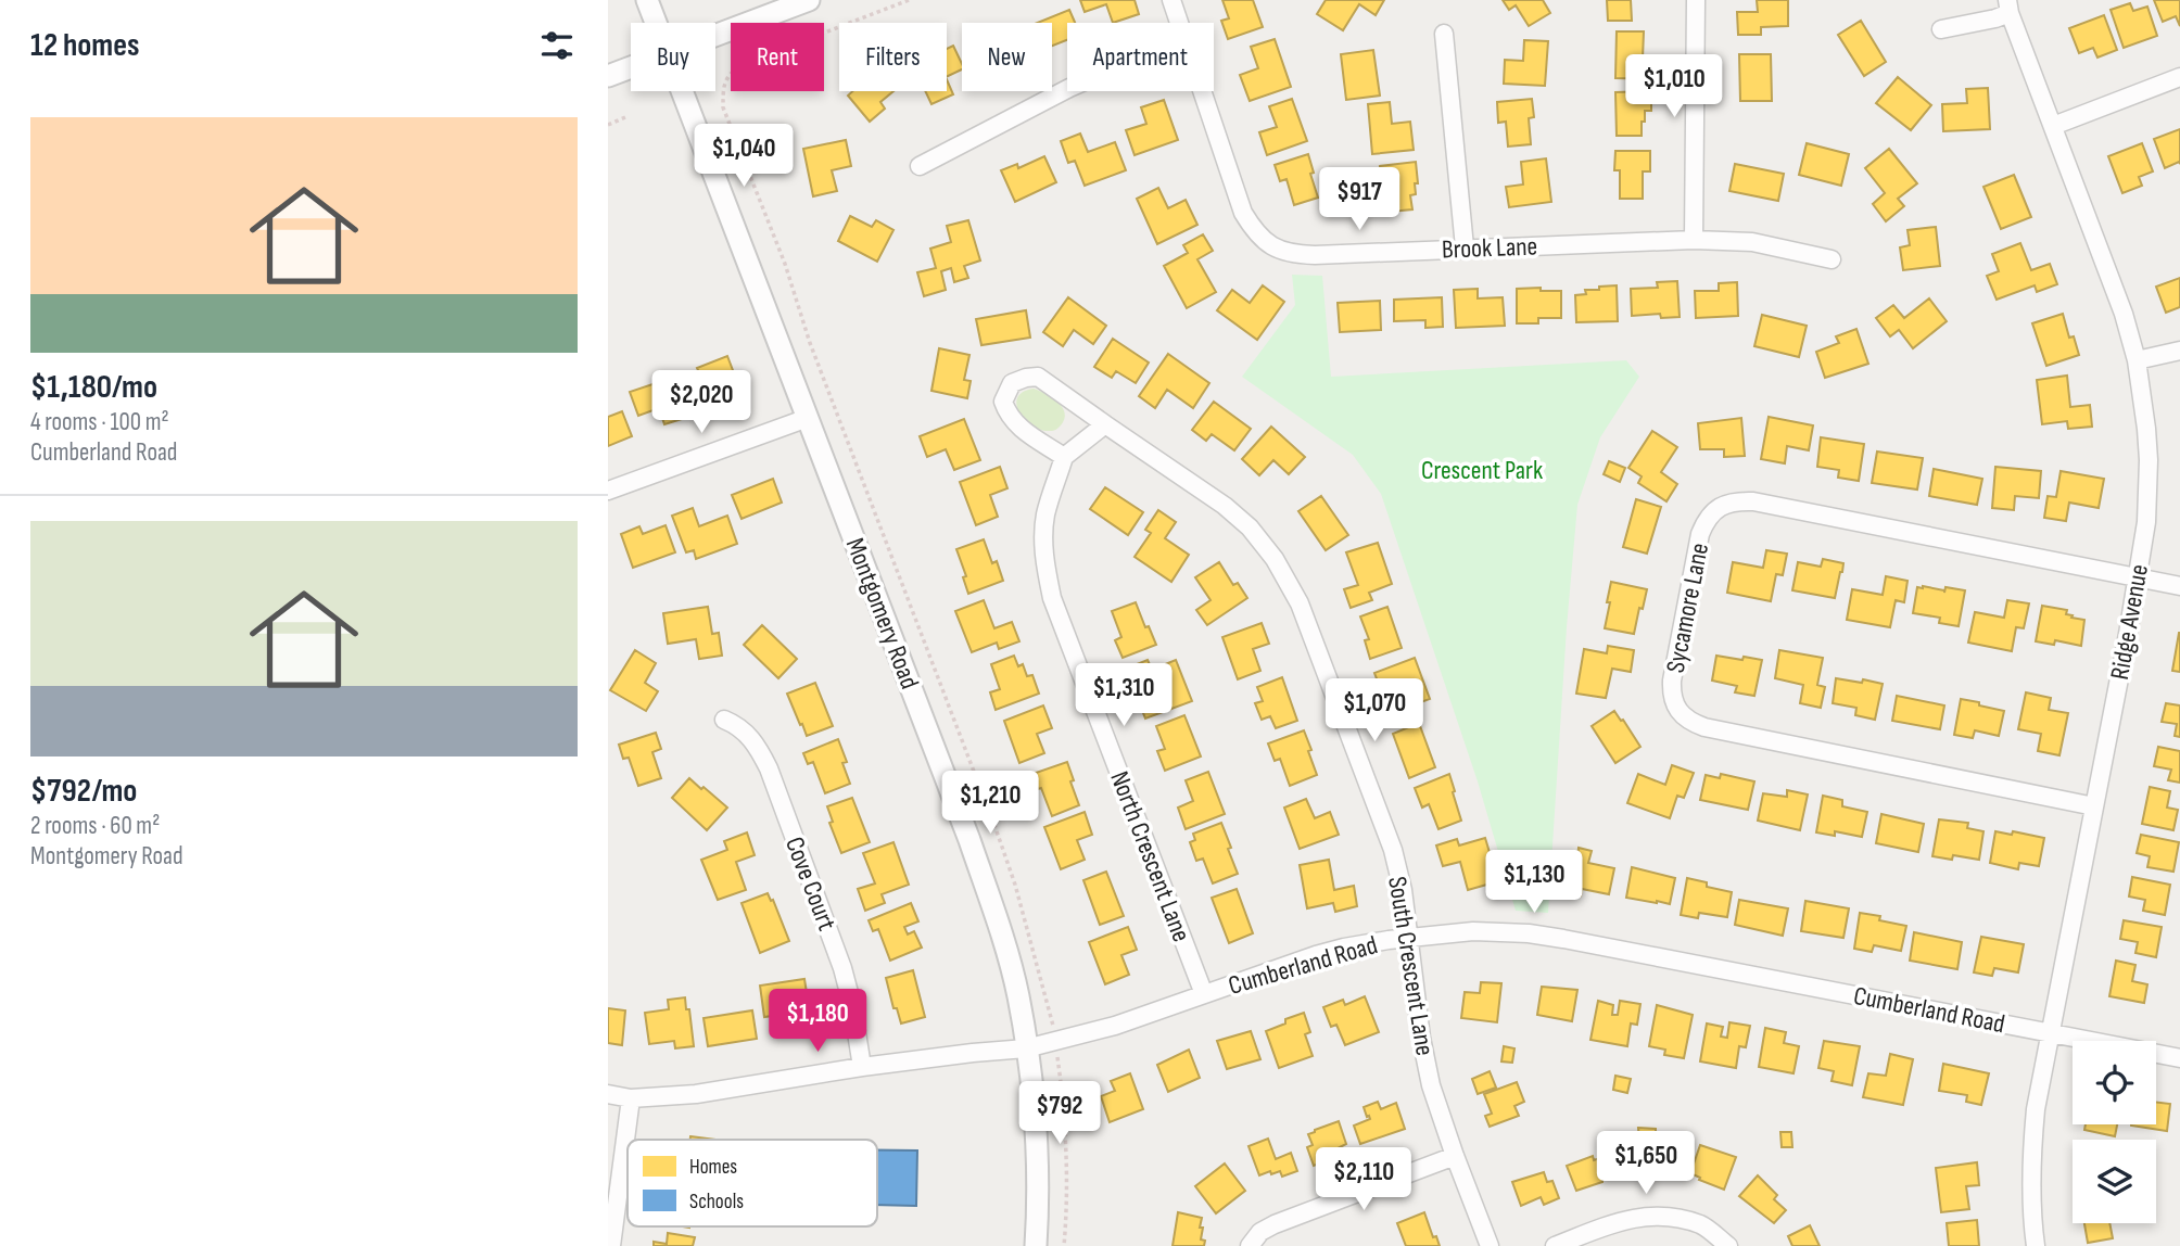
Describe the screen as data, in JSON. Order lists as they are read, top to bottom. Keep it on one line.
{"streets":{"street":["Brook Lane","Sycamore Lane","Montgomery Road","Ridge Avenue","North Crescent Lane","Cove Court","Cumberland Road","South Crescent Lane"]},"crossings":[["Sycamore Lane","Ridge Avenue"],["Montgomery Road","Cumberland Road"],["Ridge Avenue","Cumberland Road"],["North Crescent Lane","Cumberland Road"],["North Crescent Lane","South Crescent Lane"],["Cove Court","Cumberland Road"],["Cumberland Road","South Crescent Lane"]],"parks":["Crescent Park"],"legend":["Homes","Schools"],"page":{"heading":"12 homes","chip":["Buy","Rent","Filters","New","Apartment"],"price":["$1,010","$1,040","$917","$2,020","$1,310","$1,070","$1,210","$1,130","$1,180","$792","$1,650","$2,110"],"list":[{"name":"$1,180/mo","note":"4 rooms · 100 m² · Cumberland Road"},{"name":"$792/mo","note":"2 rooms · 60 m² · Montgomery Road"}]}}
